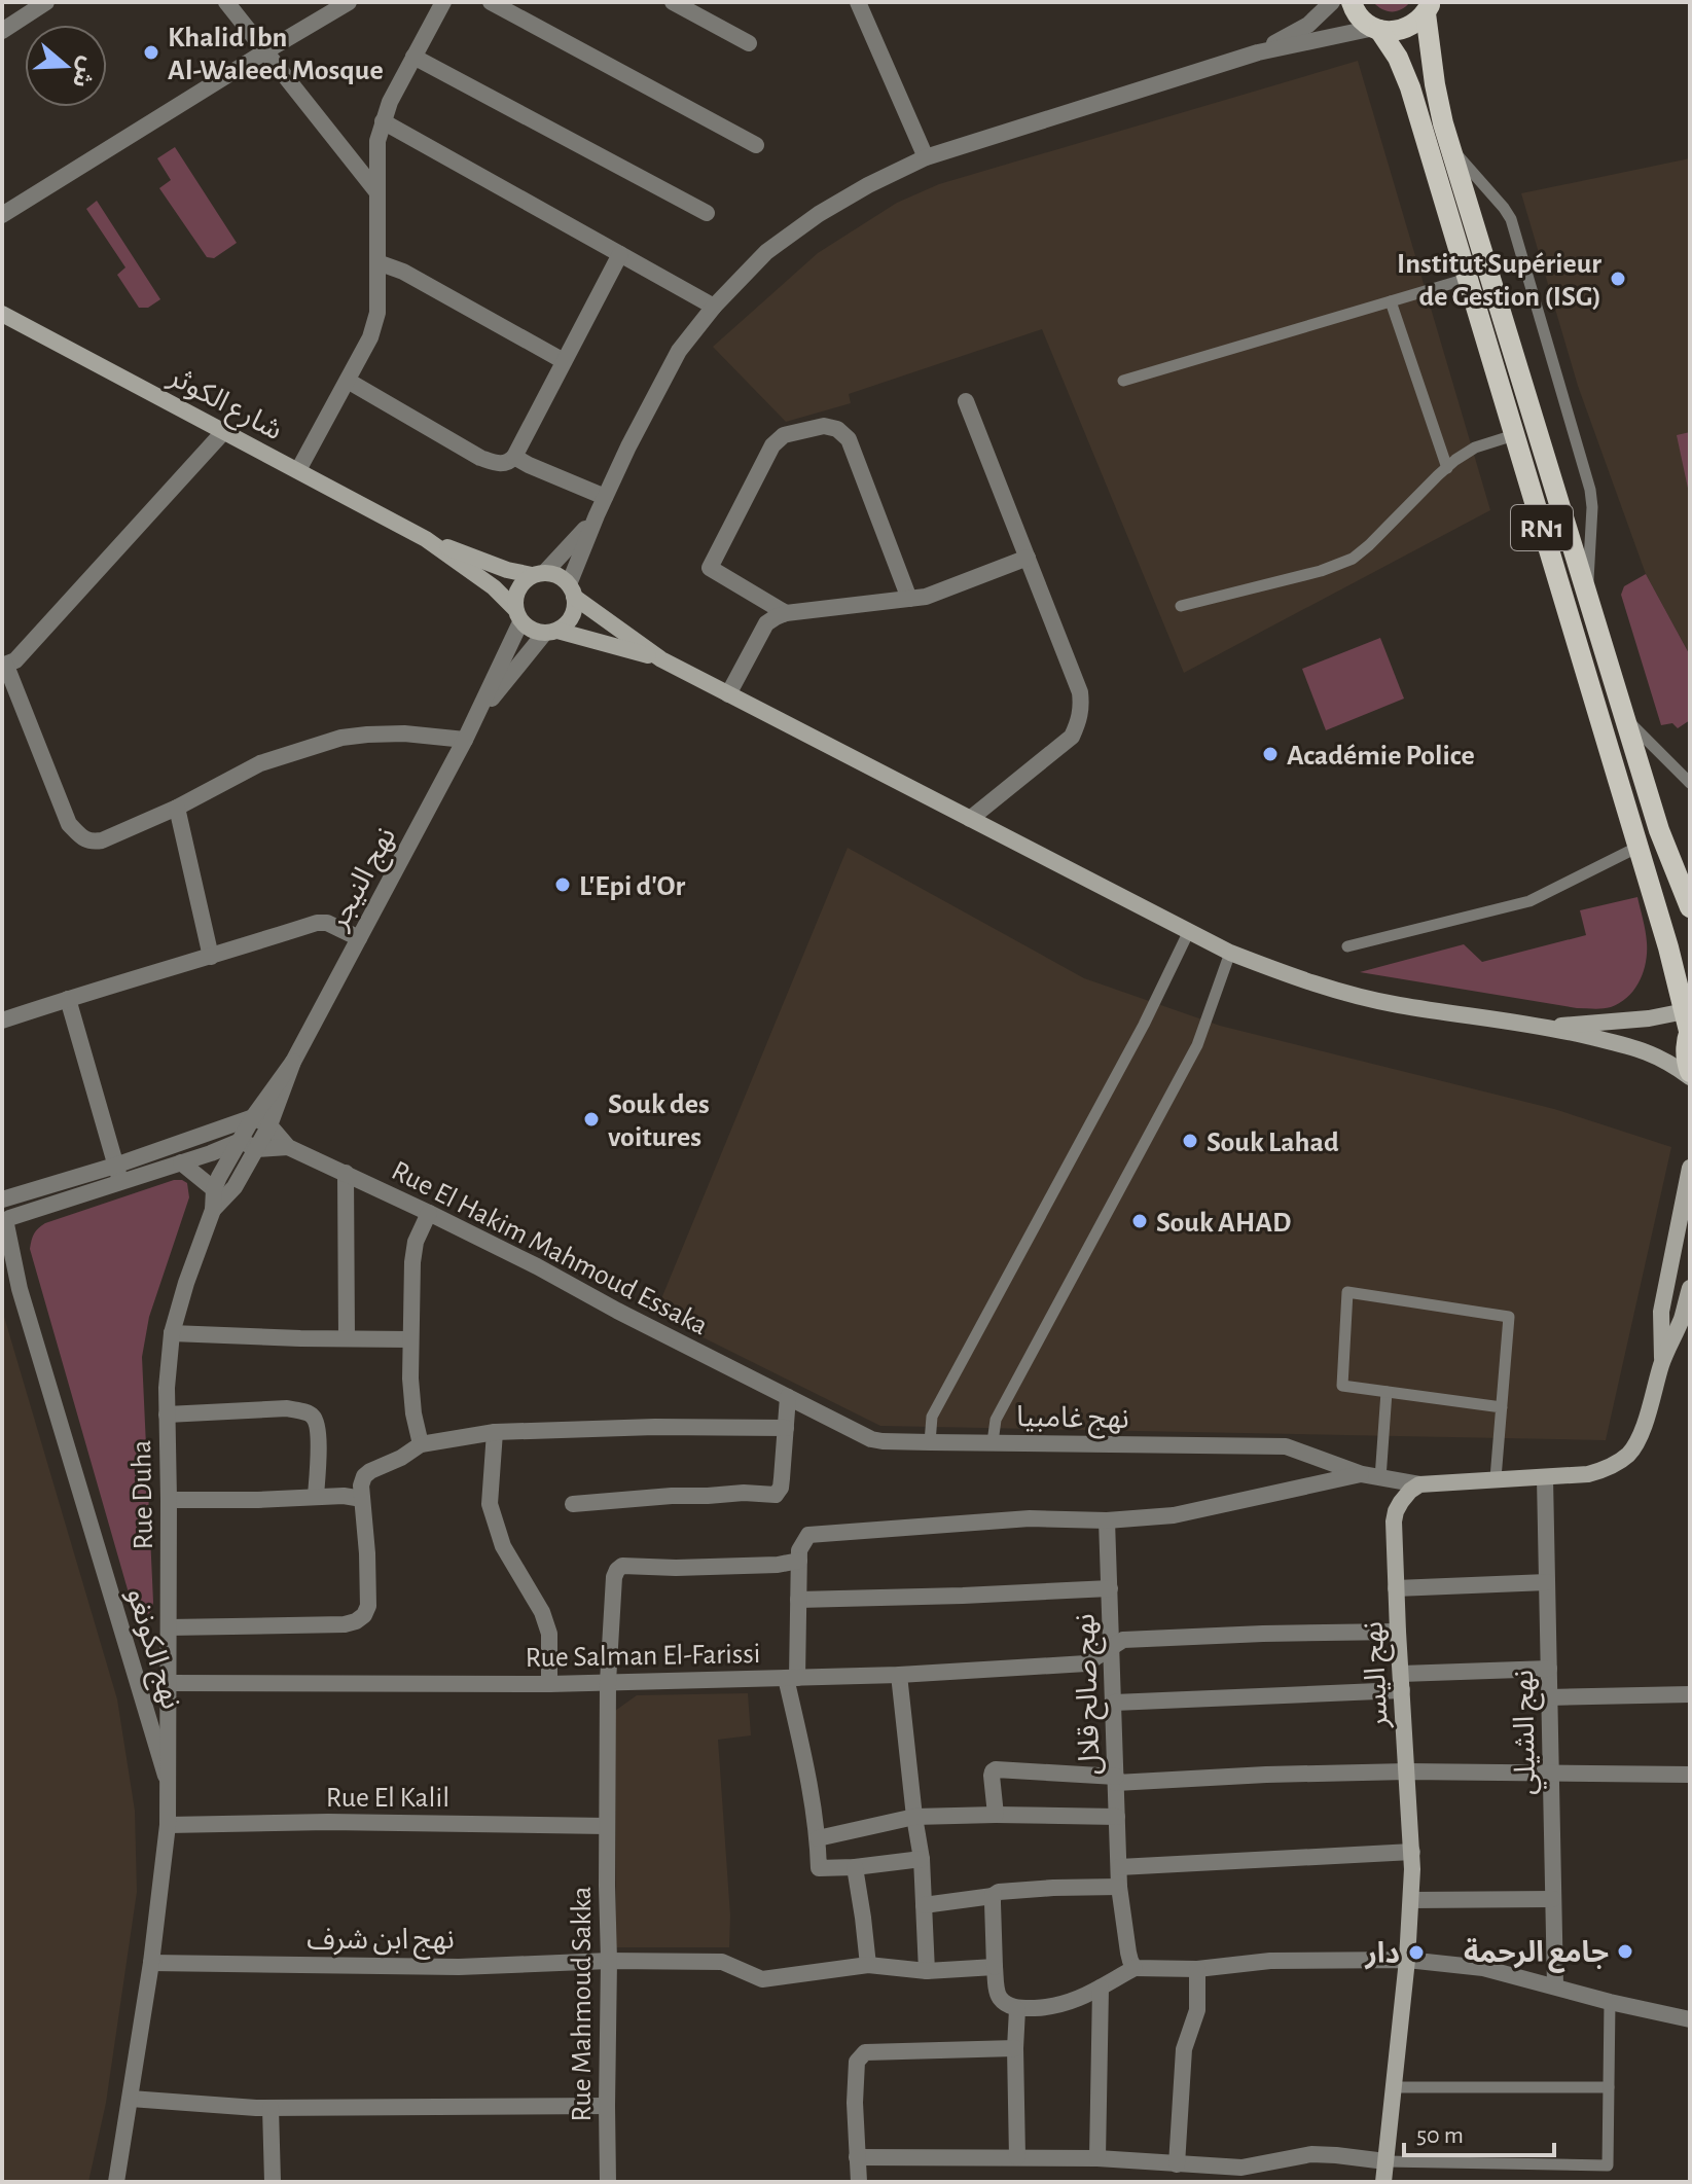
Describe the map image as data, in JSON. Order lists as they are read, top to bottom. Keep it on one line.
{"streets":{"main road":["شارع الكوثر","RN1","نهج اليسر"],"street":["نهج النيجر","Rue El Hakim Mahmoud Essaka","نهج غامبيا","Rue Duha","نهج الكونغو","Rue Salman El-Farissi","نهج صالح قلال","نهج الشيلي","Rue El Kalil","نهج ابن شرف","Rue Mahmoud Sakka"]},"crossings":[["نهج النيجر","Rue Duha"],["Rue El Hakim Mahmoud Essaka","نهج غامبيا"],["نهج غامبيا","نهج اليسر"],["Rue Duha","نهج الكونغو"],["Rue Duha","Rue Salman El-Farissi"],["Rue Duha","Rue El Kalil"],["Rue Duha","نهج ابن شرف"],["Rue Salman El-Farissi","نهج اليسر"],["Rue Salman El-Farissi","نهج صالح قلال"],["Rue Salman El-Farissi","Rue Mahmoud Sakka"],["Rue El Kalil","Rue Mahmoud Sakka"],["نهج ابن شرف","Rue Mahmoud Sakka"]],"places":["Khalid Ibn Al-Waleed Mosque","Institut Supérieur de Gestion (ISG)","Académie Police","L'Epi d'Or","Souk des voitures","Souk Lahad","Souk AHAD","جامع الرحمة","دار"],"scale_bar":"50 m","north":"right"}
